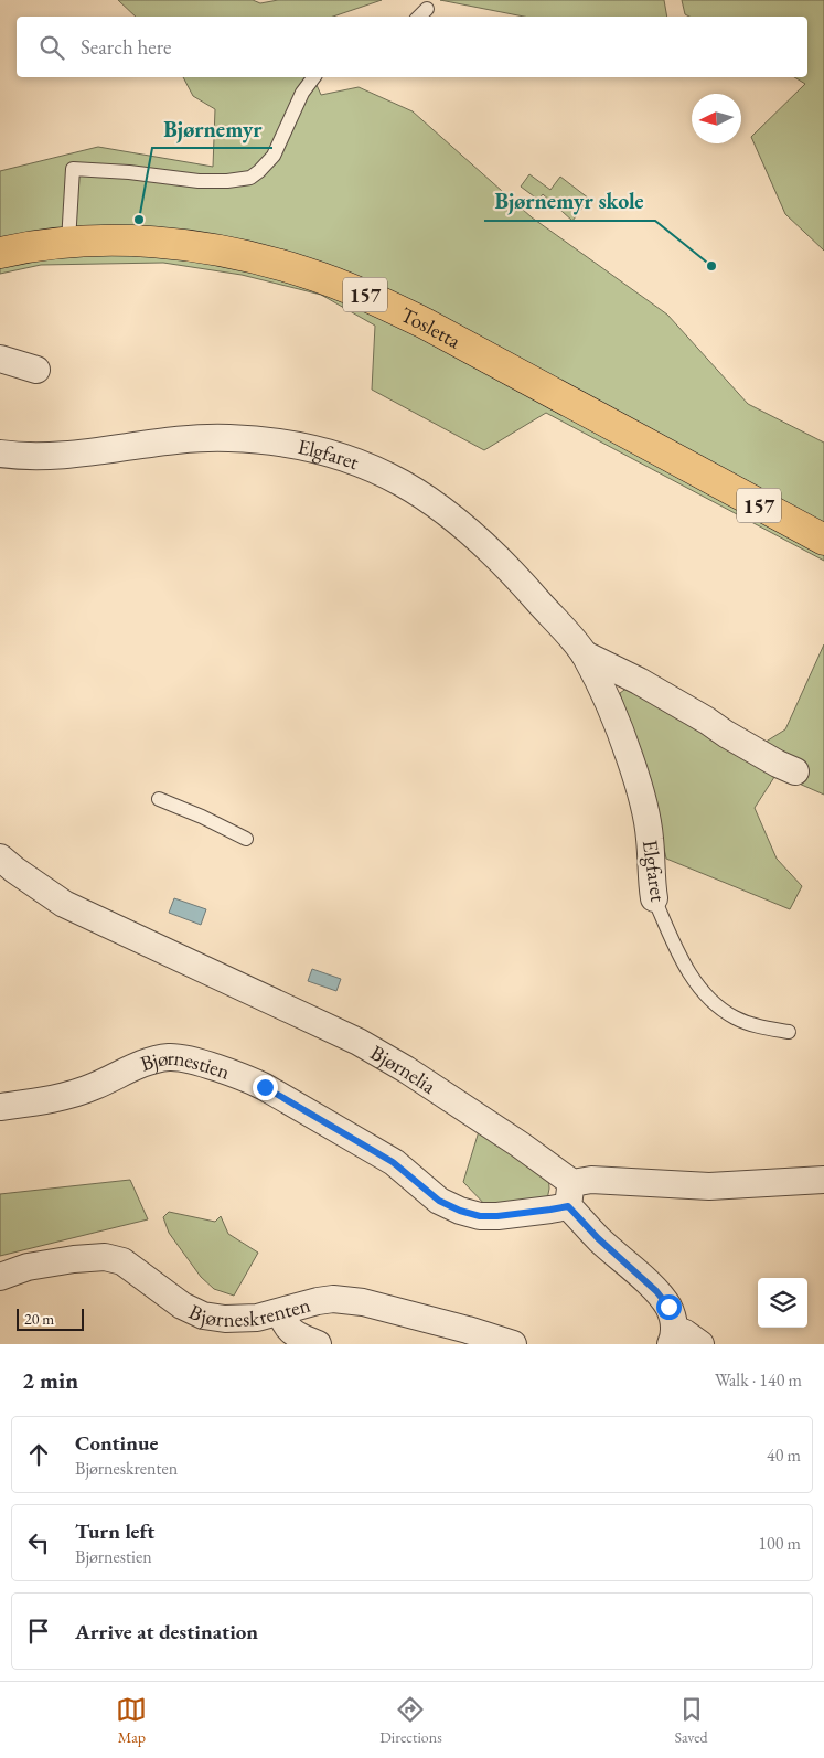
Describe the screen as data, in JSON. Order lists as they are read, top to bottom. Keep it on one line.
{"streets":{"main road":["157","Tosletta"],"street":["Elgfaret","Bjørnelia","Bjørnestien","Bjørneskrenten"]},"crossings":[["Bjørnelia","Bjørnestien"]],"places":["Bjørnemyr","Bjørnemyr skole"],"scale_bar":"20 m","north":"left","page":{"search":"Search here","scale":"20 m","heading":["2 min","Walk · 140 m"],"list":[["Continue","Bjørneskrenten","40 m"],["Turn left","Bjørnestien","100 m"],"Arrive at destination"],"nav":["Map","Directions","Saved"]}}
